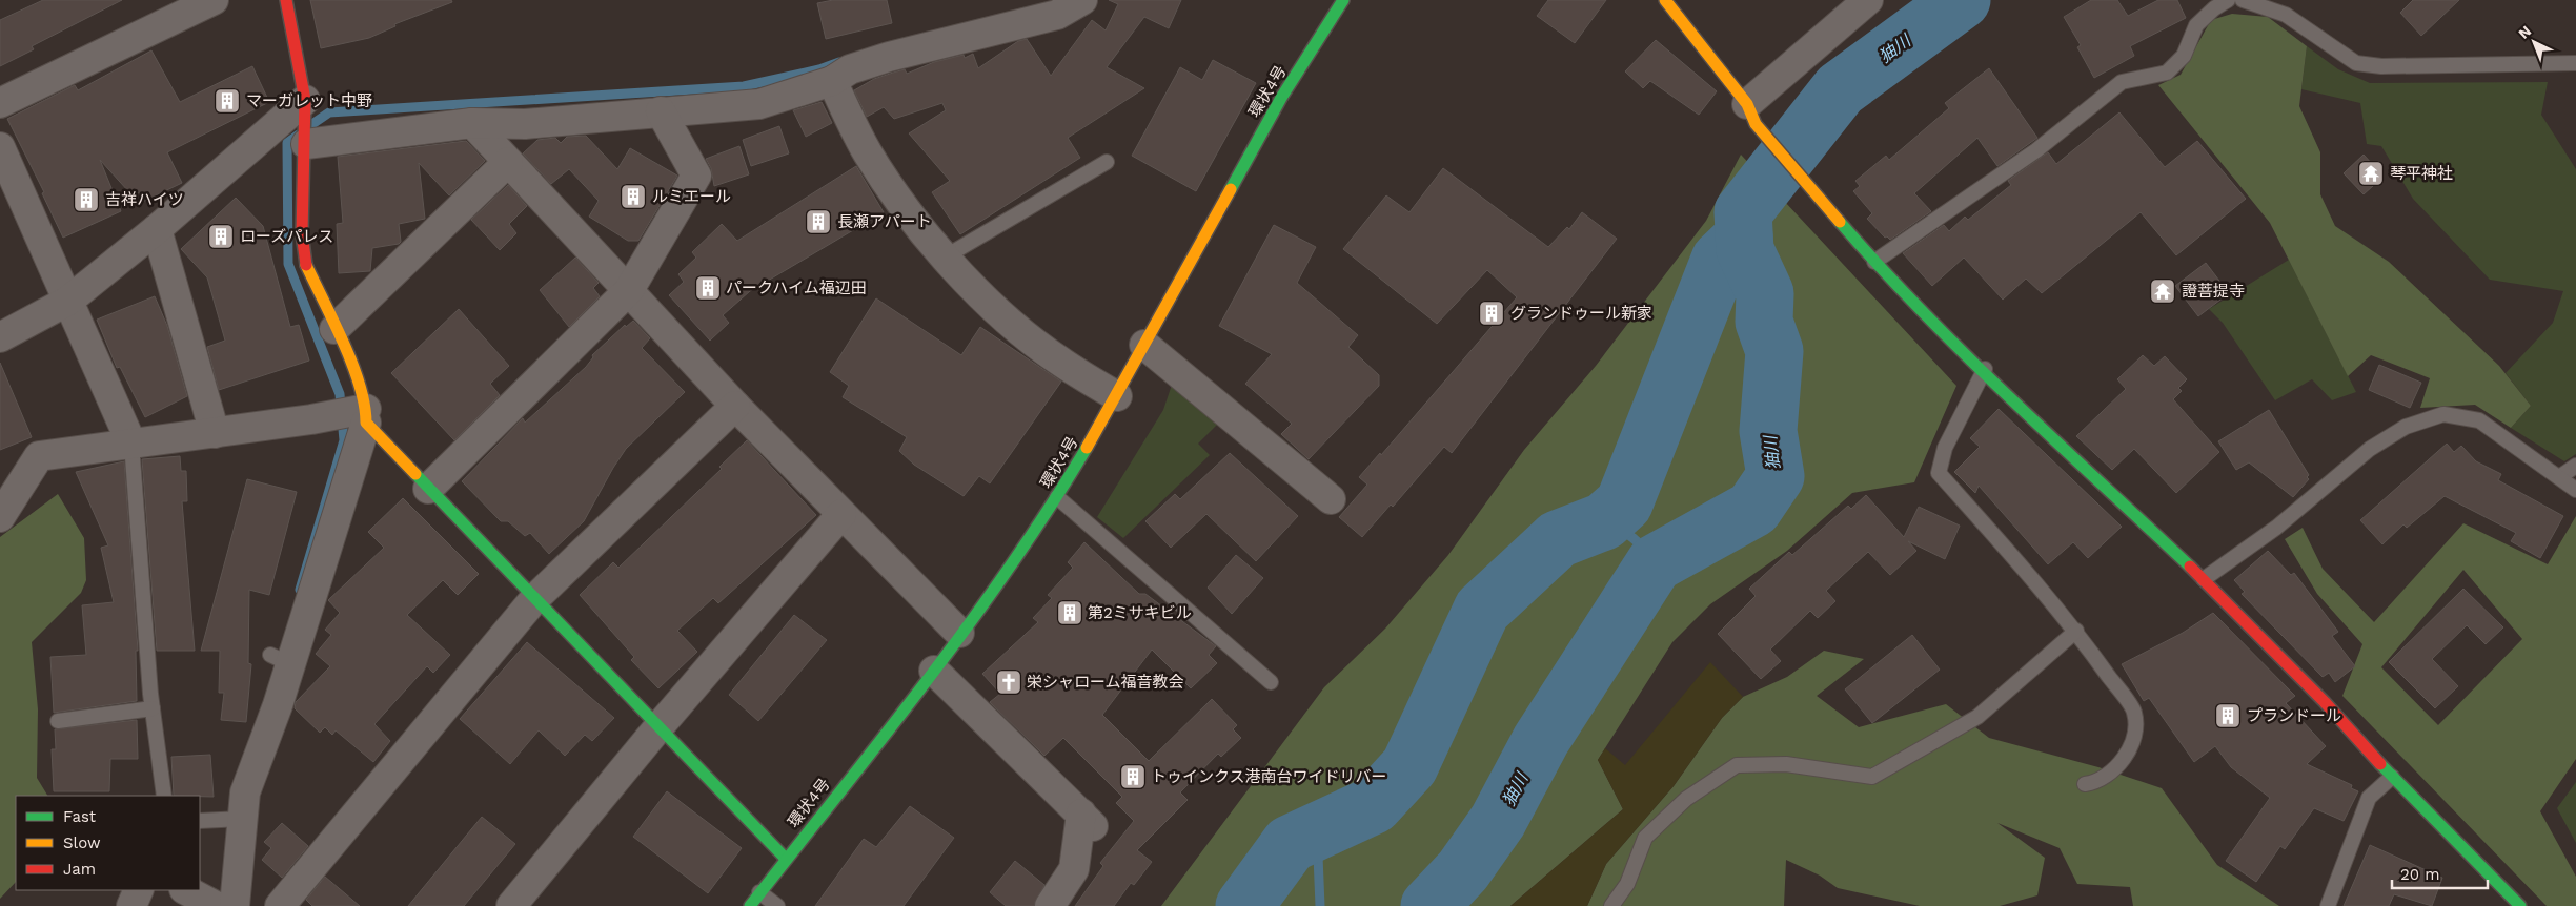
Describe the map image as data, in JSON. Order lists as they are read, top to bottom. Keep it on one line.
{"streets":{"street":["環状4号"]},"water":["㹨川"],"places":{"building":["マーガレット中野","ルミエール","吉祥ハイツ","長瀬アパート","ローズパレス","パークハイム福辺田","グランドゥール新家","第2ミサキビル","プランドール","トゥインクス港南台ワイドリバー"],"temple":["琴平神社","證菩提寺"],"church":["栄シャローム福音教会"]},"legend":["Fast","Slow","Jam"],"scale_bar":"20 m","north":"top left"}
